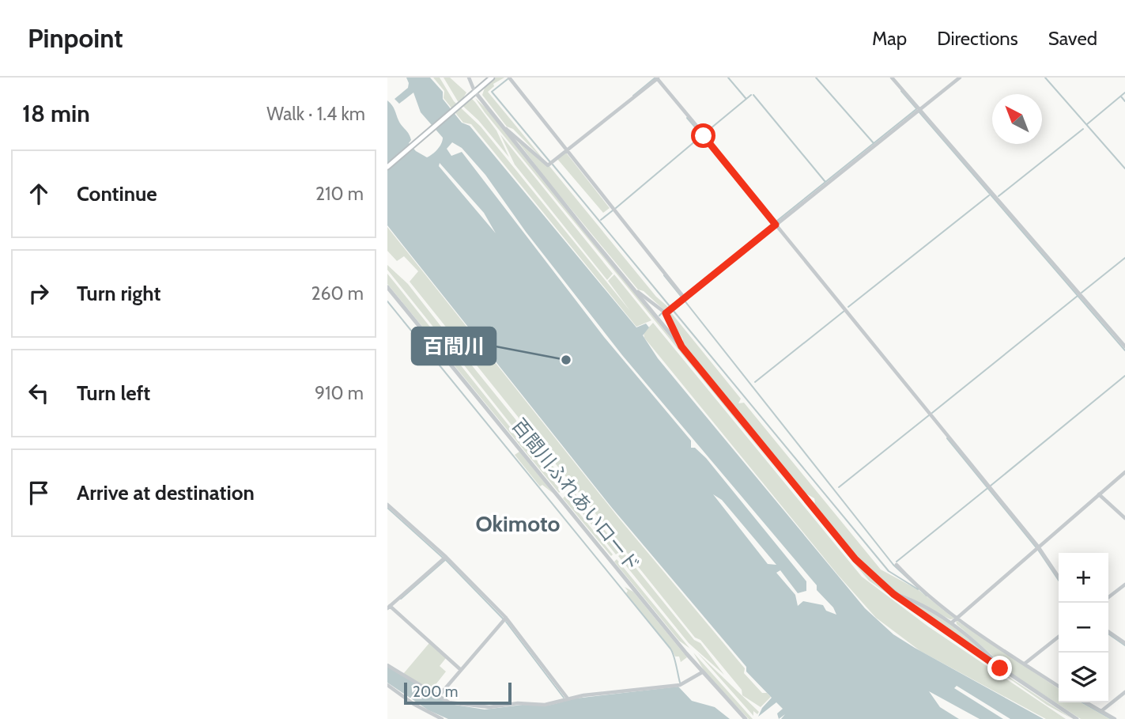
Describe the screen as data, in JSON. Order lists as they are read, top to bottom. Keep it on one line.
{"streets":{"street":["百間川ふれあいロード"]},"districts":["Okimoto"],"places":["百間川"],"scale_bar":"200 m","north":"top left","page":{"header":"Pinpoint","nav":["Map","Directions","Saved"],"heading":["18 min","Walk · 1.4 km"],"list":[["Continue","210 m"],["Turn right","260 m"],["Turn left","910 m"],"Arrive at destination"],"map_buttons":["+","−"],"scale":"200 m"}}
